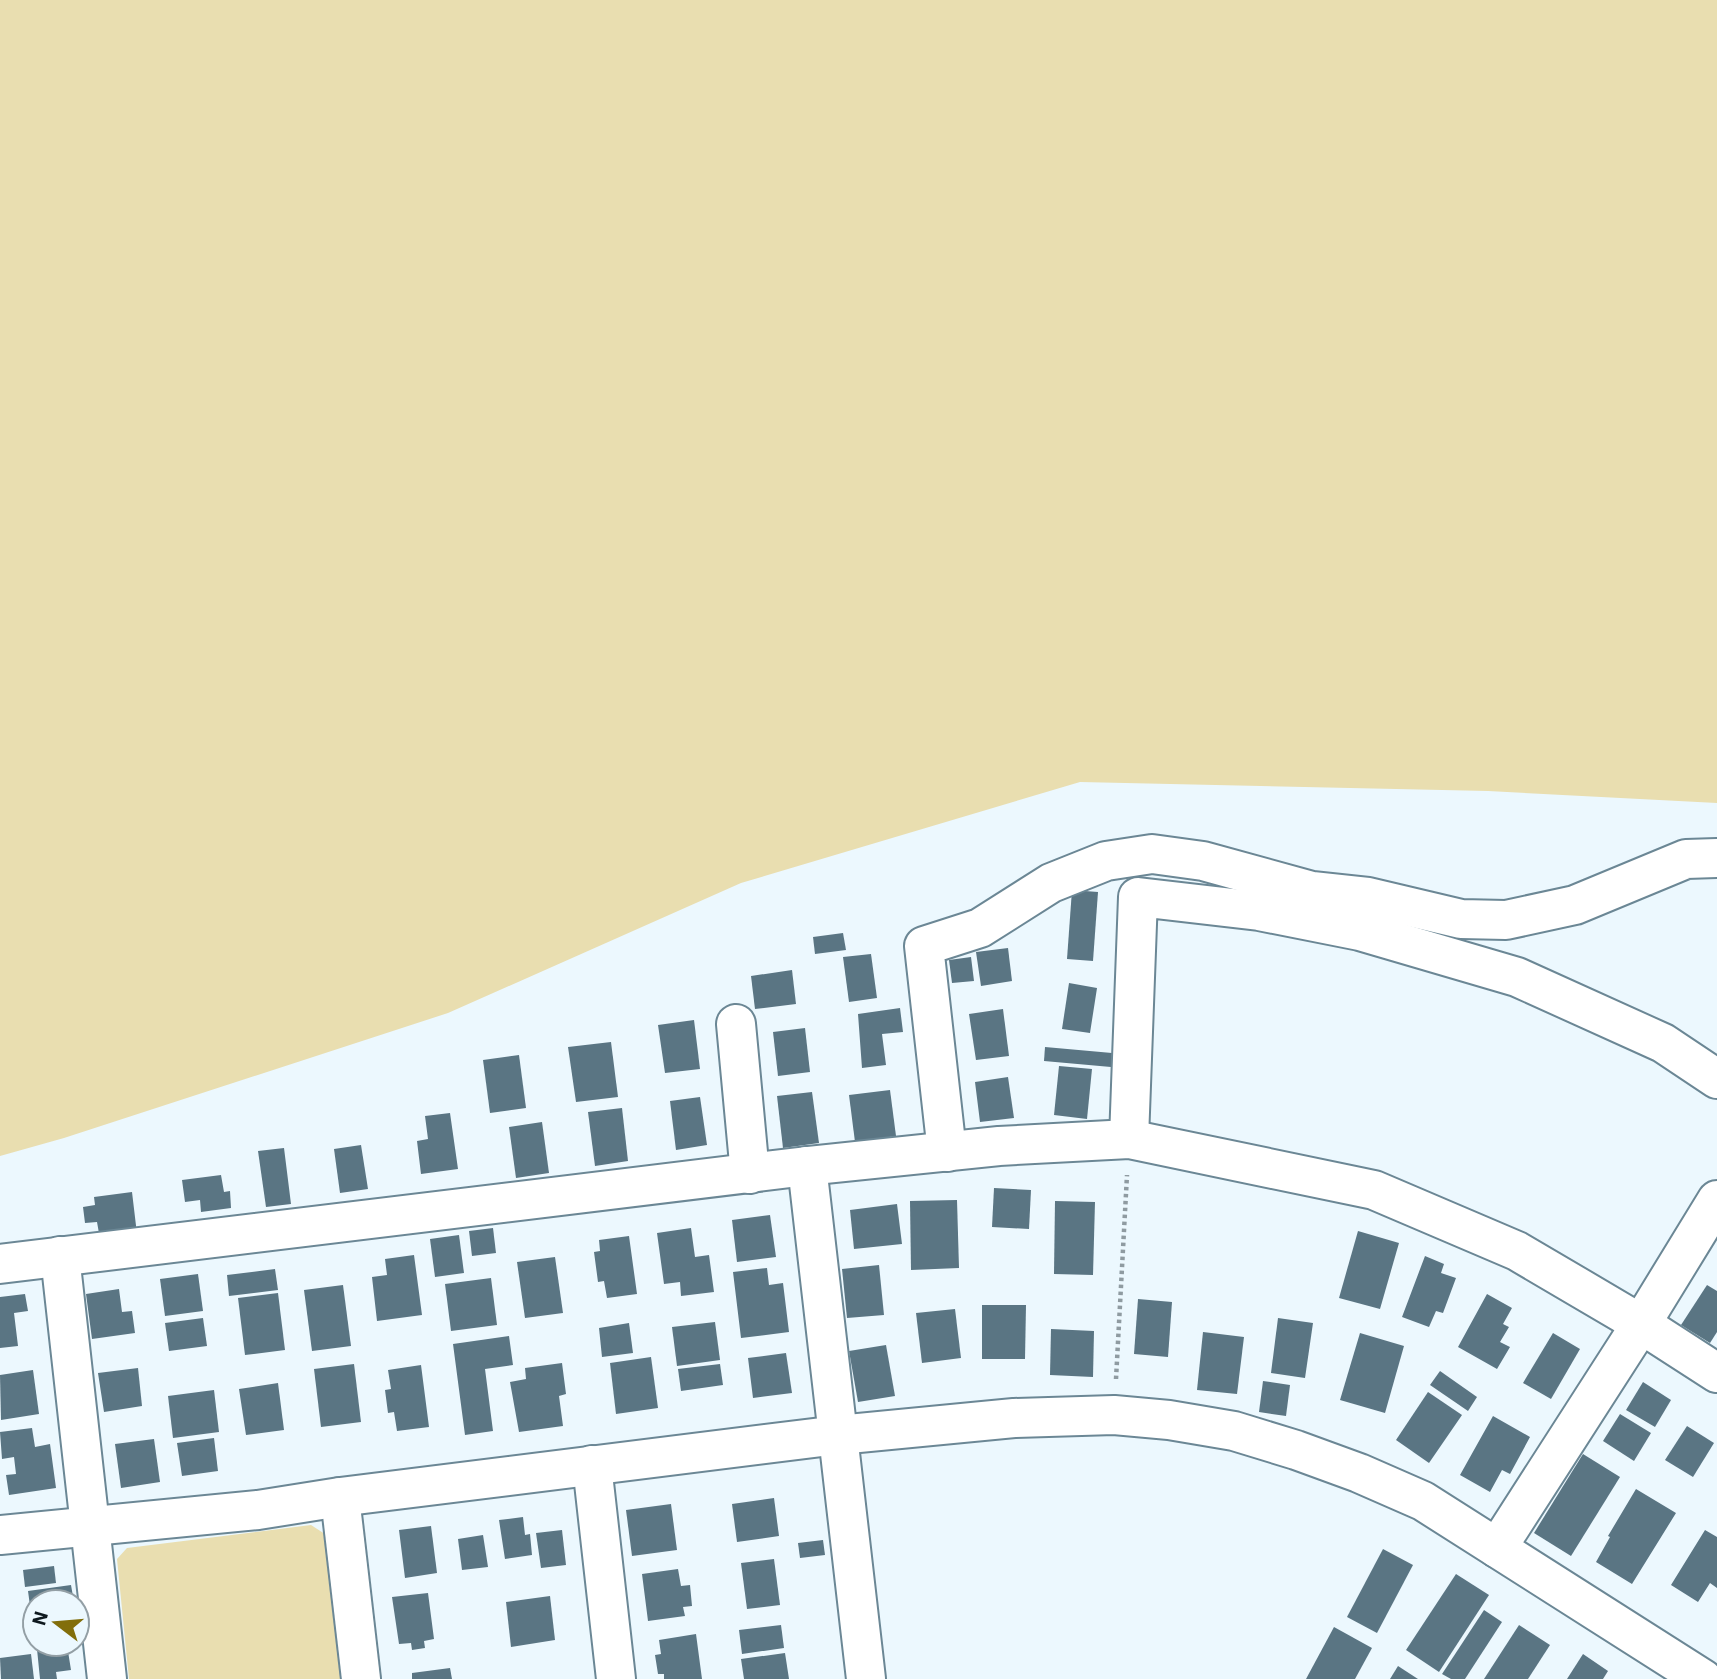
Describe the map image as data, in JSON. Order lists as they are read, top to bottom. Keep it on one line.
{"north":"left"}
